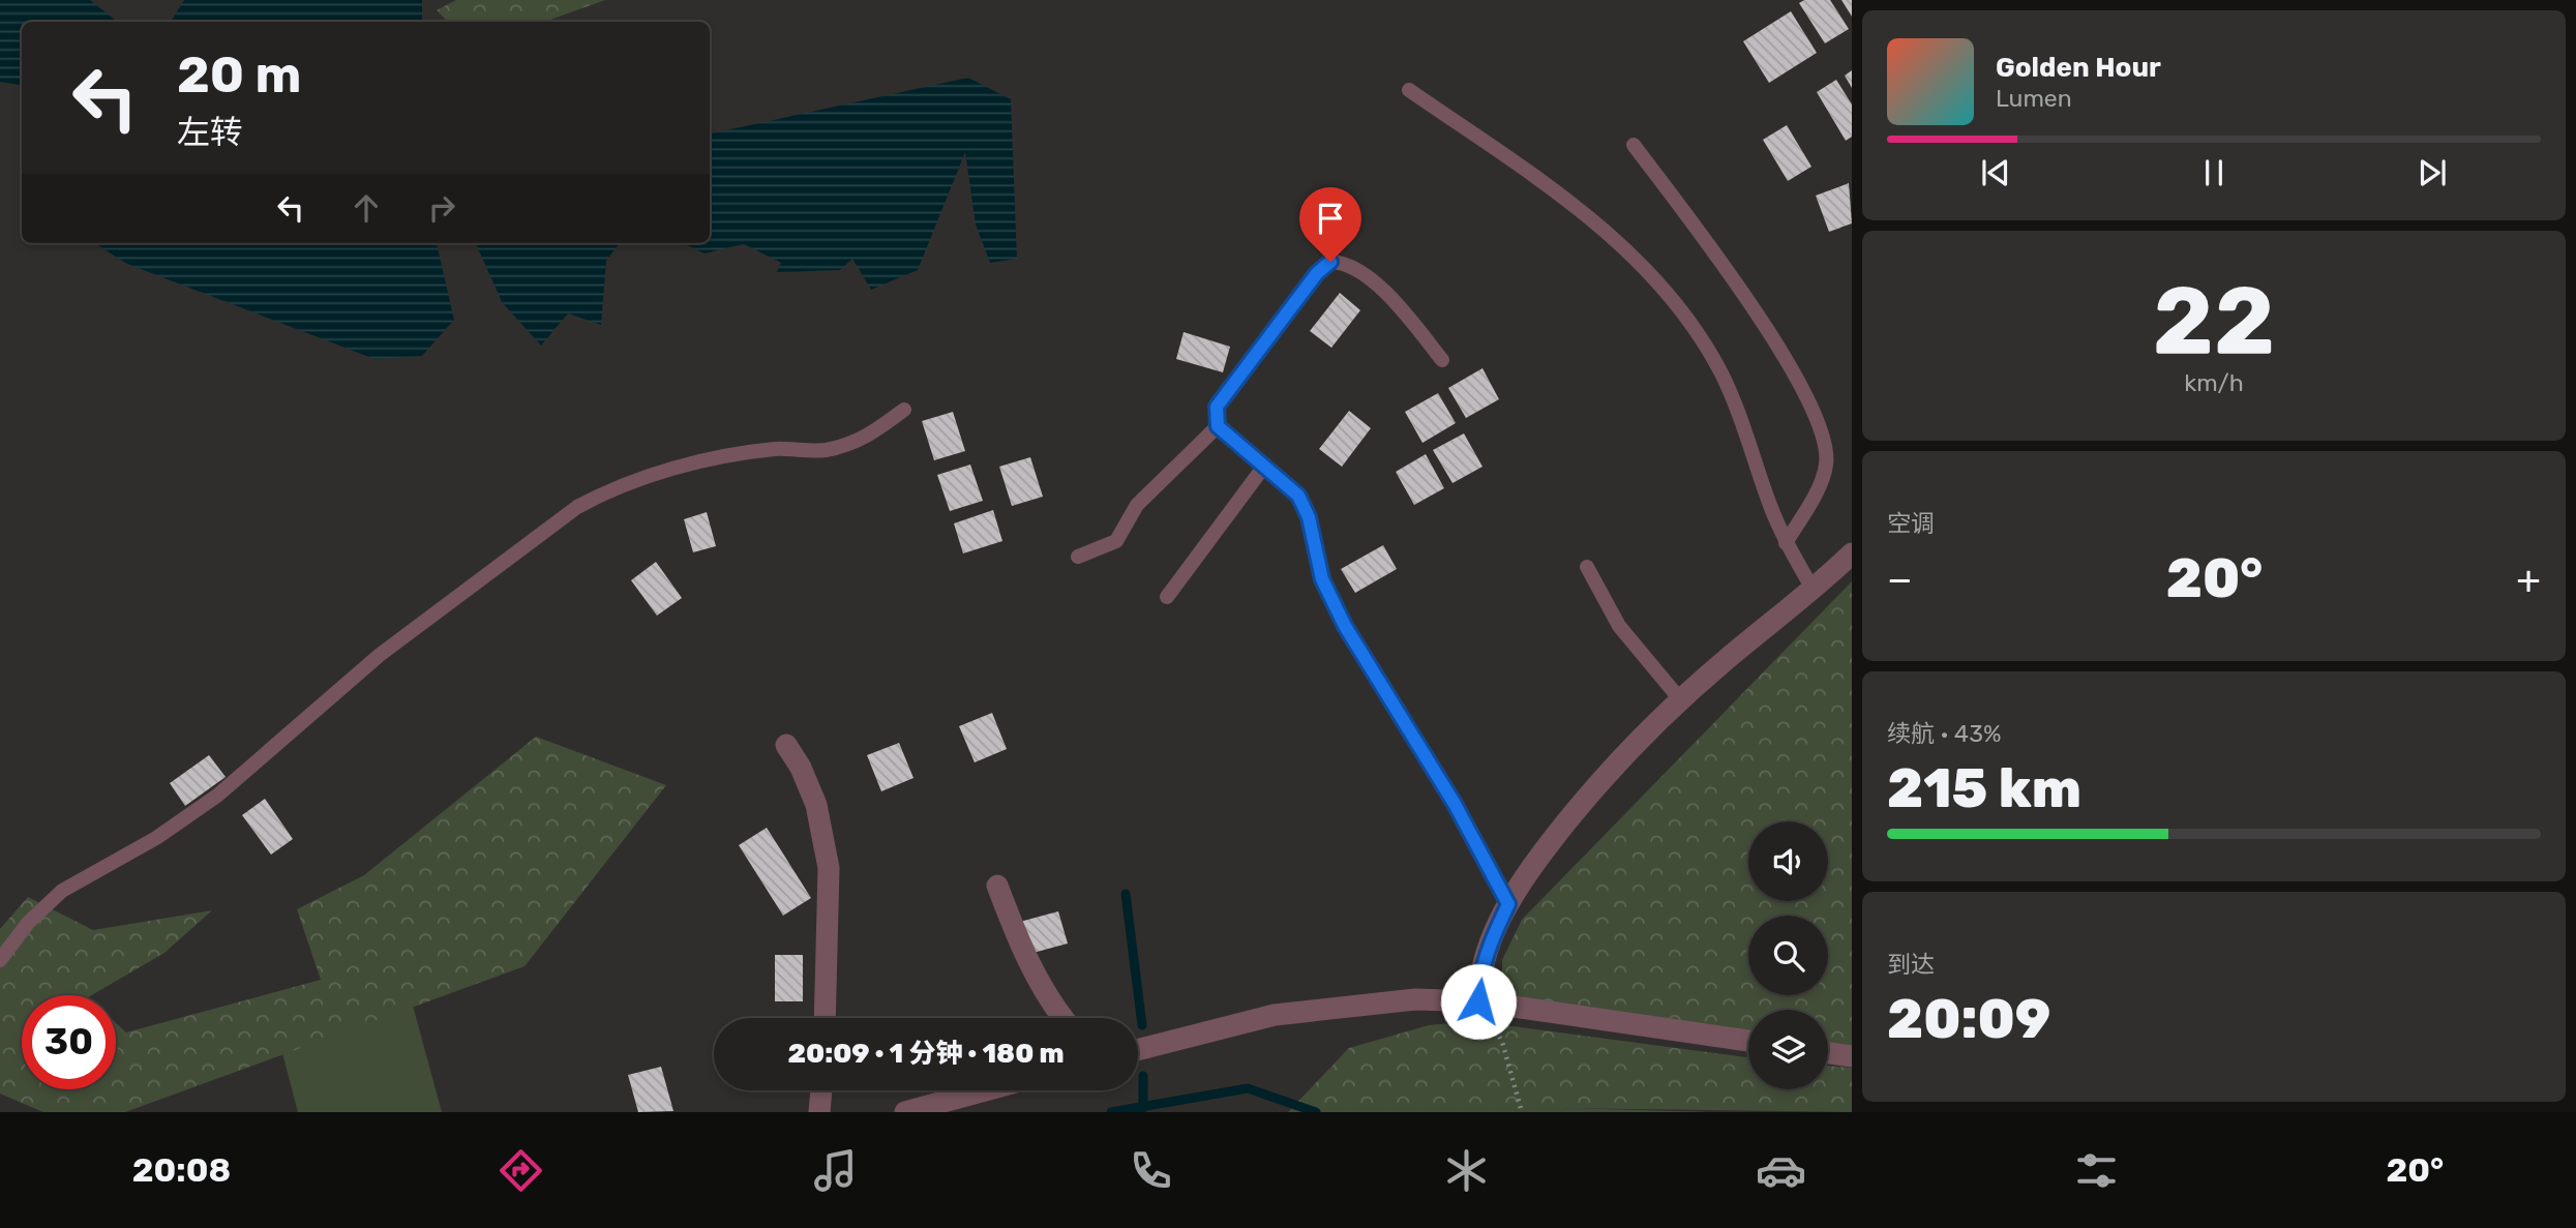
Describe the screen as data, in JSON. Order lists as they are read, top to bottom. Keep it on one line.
{"page":{"turn":["20 m","左转"],"song":["Golden Hour","Lumen"],"tile":[["22","km/h"],"空调",["续航 · 43%","215 km"],["到达","20:09"]],"heat":["−","20°","+"],"limit":"30","trip":"20:09 · 1 分钟 · 180 m","tabs":["20:08","20°"]}}
